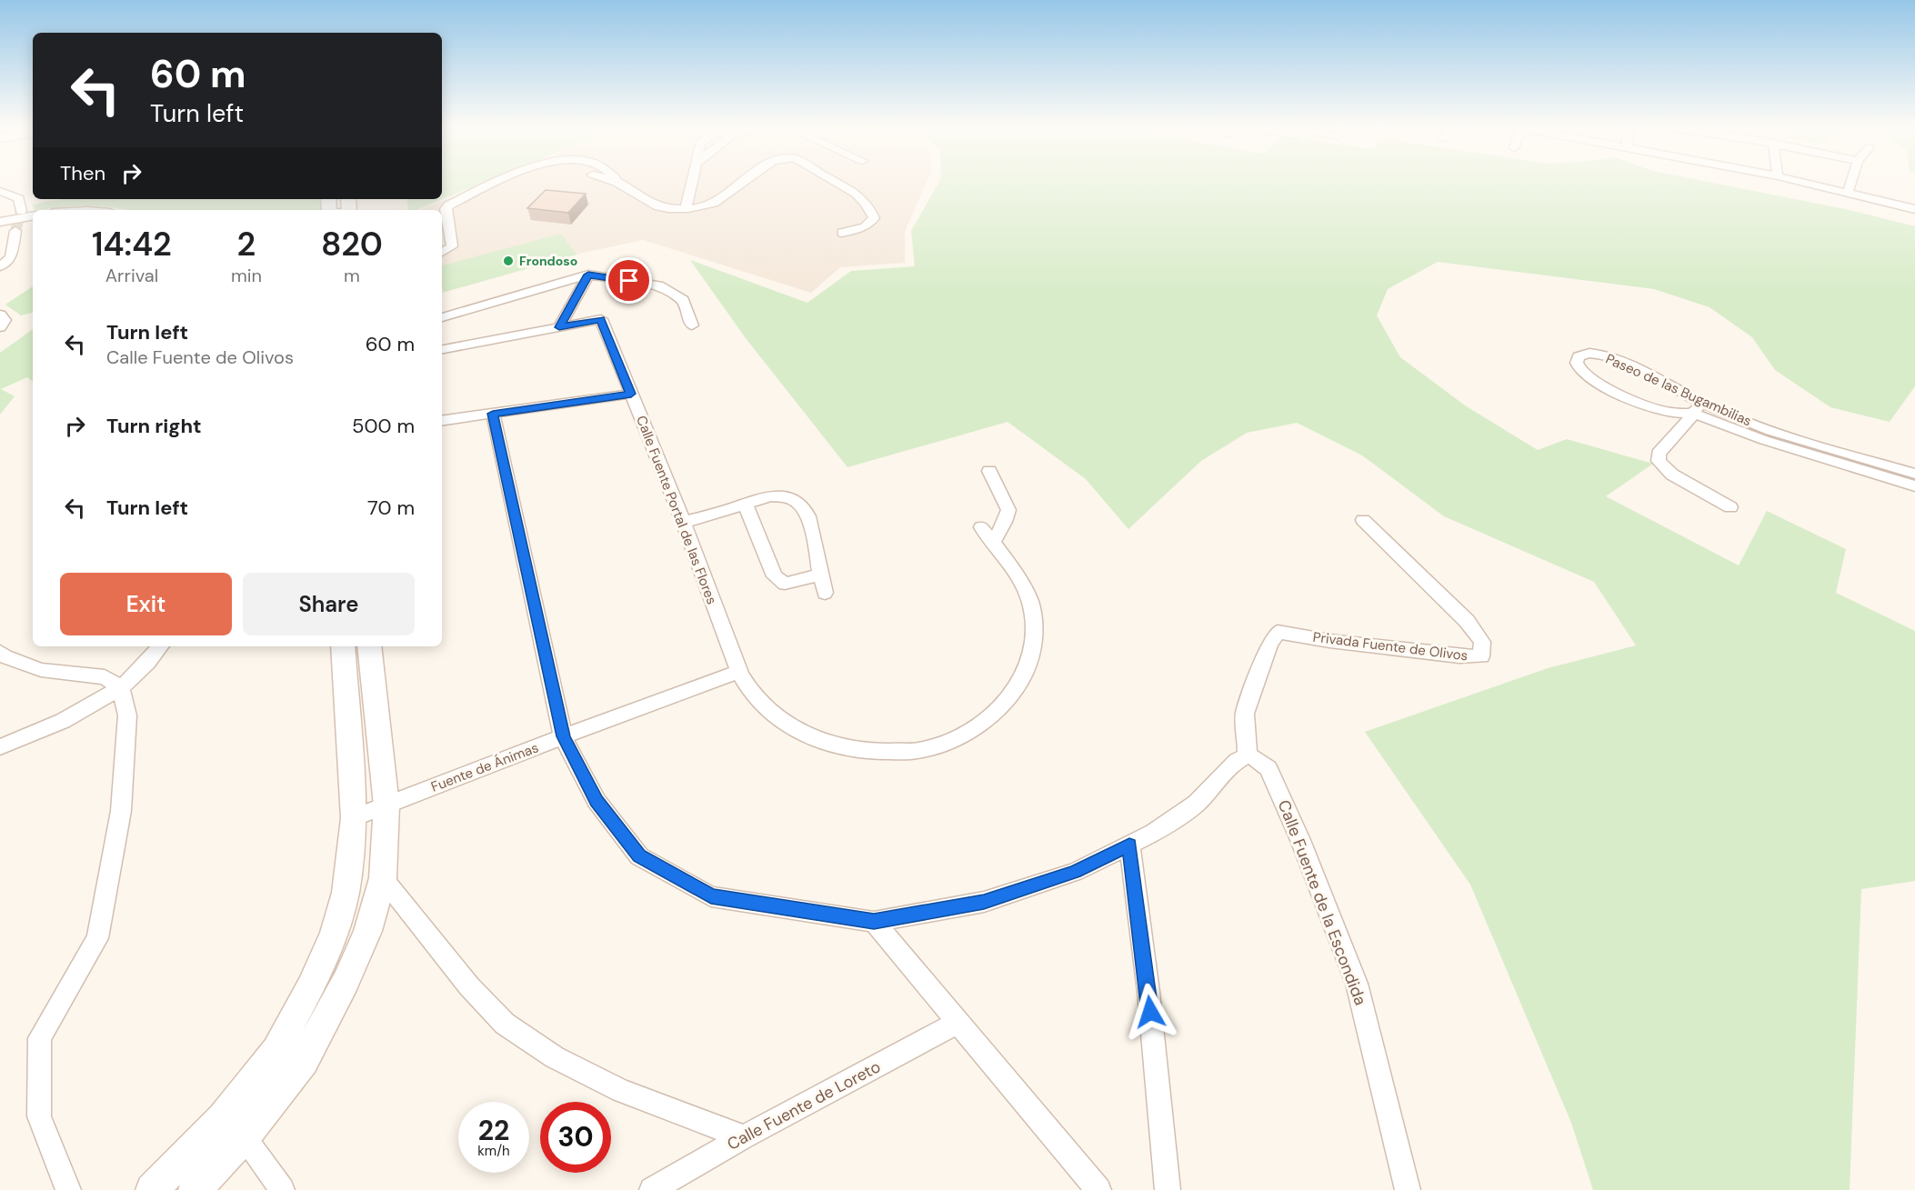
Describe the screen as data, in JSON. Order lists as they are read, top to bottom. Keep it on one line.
{"streets":{"street":["Paseo de las Bugambilias","Calle Fuente Portal de las Flores","Privada Fuente de Olivos","Fuente de Ánimas","Calle Fuente de la Escondida","Calle Fuente de Loreto"]},"crossings":[["Calle Fuente Portal de las Flores","Fuente de Ánimas"],["Privada Fuente de Olivos","Calle Fuente de la Escondida"]],"places":["Frondoso"],"page":{"turn":["60 m","Turn left"],"then":"Then","eta":["14:42","Arrival","2","min","820","m"],"list":[{"name":"Turn left","note":"Calle Fuente de Olivos","value":"60 m"},{"name":"Turn right","value":"500 m"},{"name":"Turn left","value":"70 m"}],"buttons":["Exit","Share"],"speed":"22 km/h","limit":"30"}}
